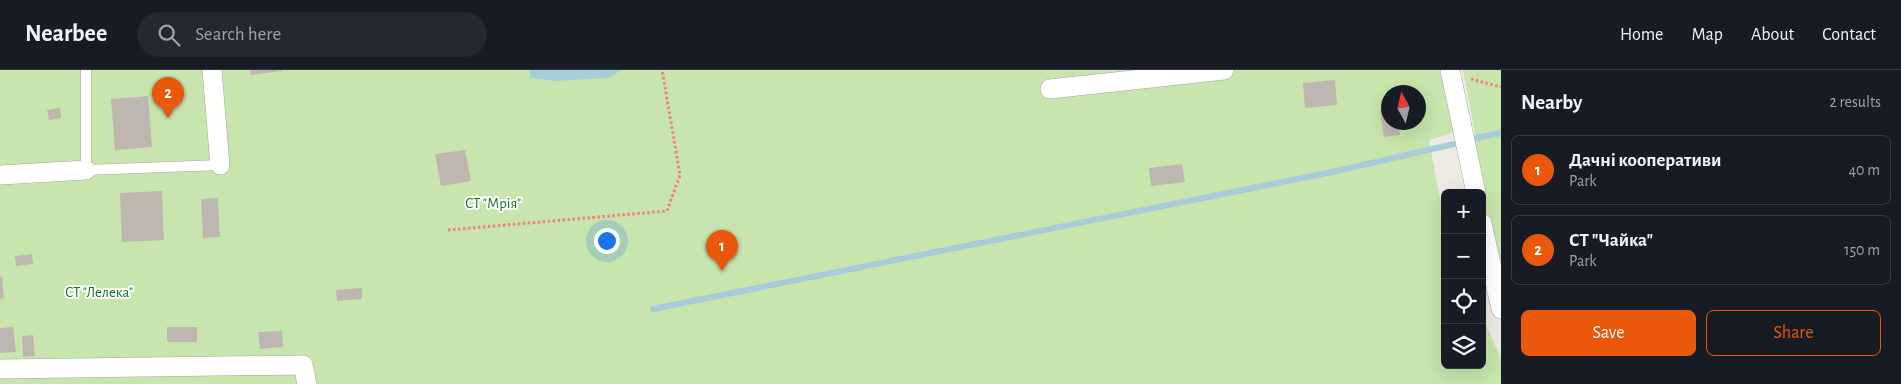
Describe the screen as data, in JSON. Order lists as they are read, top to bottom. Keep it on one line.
{"parks":["СТ \"Мрія\"","СТ \"Лелека\""],"north":"top","page":{"header":"Nearbee","search":"Search here","nav":["Home","Map","About","Contact"],"heading":["Nearby","2 results"],"pins":["2","1"],"list":[{"mark":"1","name":"Дачні кооперативи","note":"Park","value":"40 m"},{"mark":"2","name":"СТ \"Чайка\"","note":"Park","value":"150 m"}],"map_buttons":["+","−"],"buttons":["Save","Share"]}}
